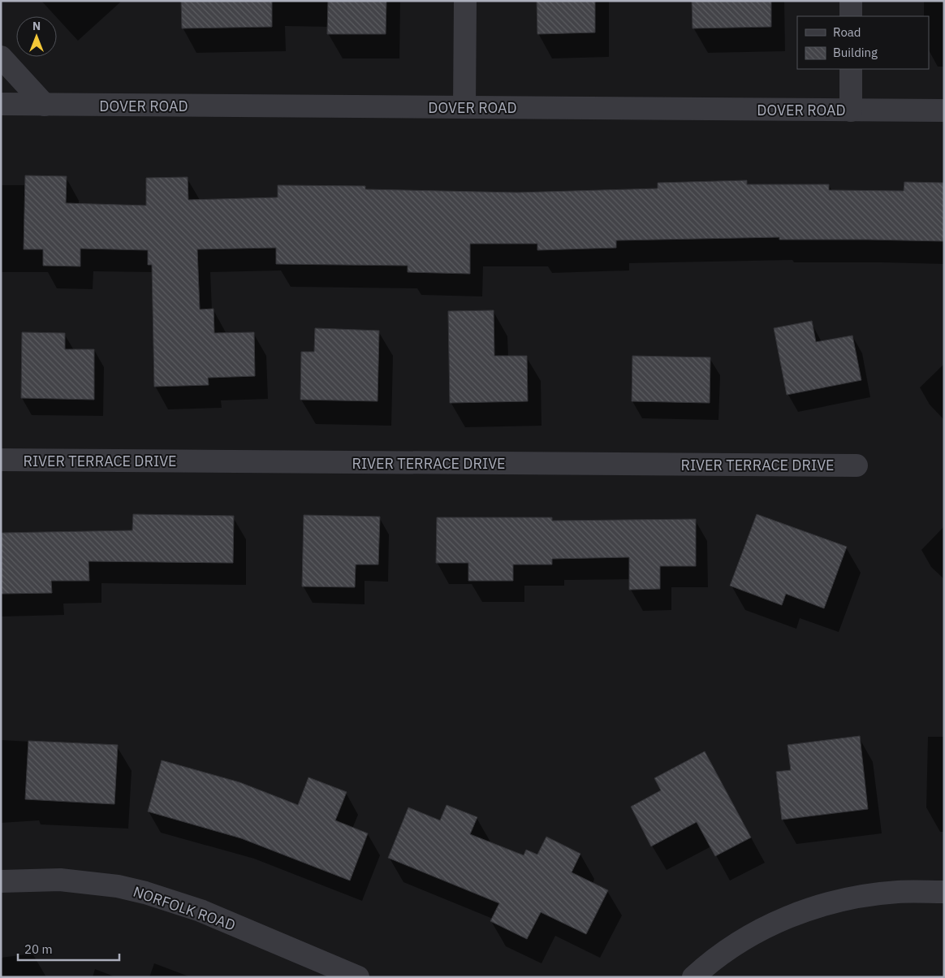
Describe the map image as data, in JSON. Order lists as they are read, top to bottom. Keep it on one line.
{"streets":{"street":["DOVER ROAD","RIVER TERRACE DRIVE","NORFOLK ROAD"]},"legend":["Road","Building"],"scale_bar":"20 m","north":"top"}
